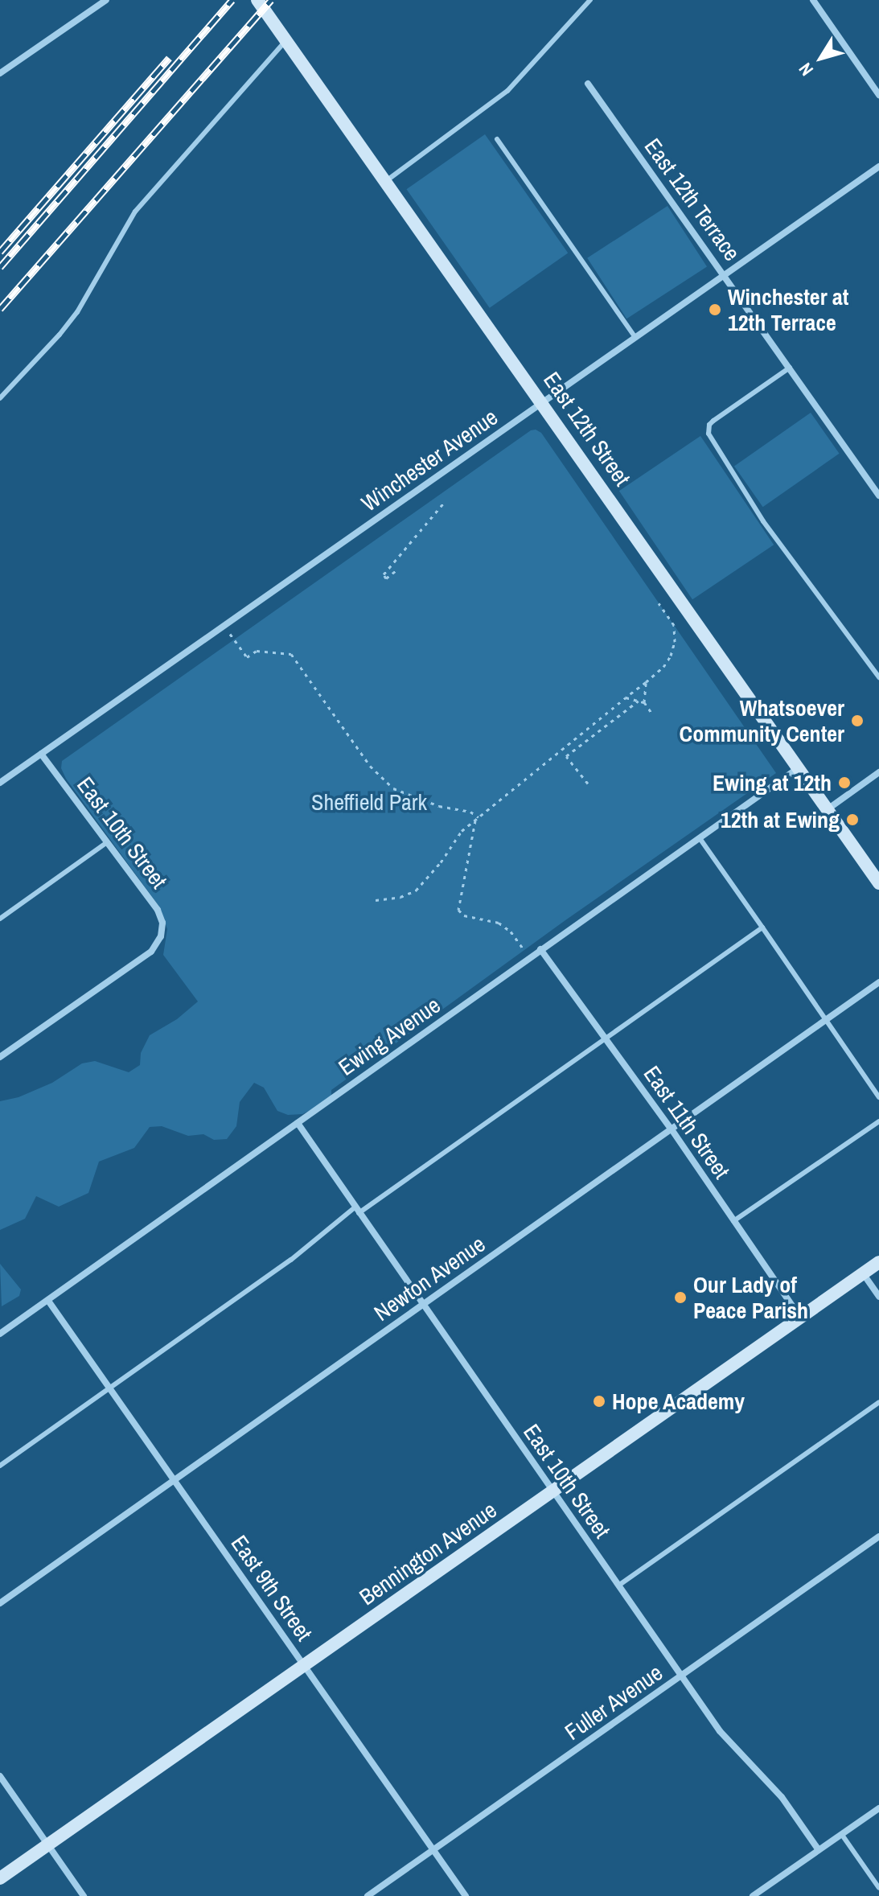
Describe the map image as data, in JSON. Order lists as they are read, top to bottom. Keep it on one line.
{"streets":{"street":["East 12th Terrace","East 12th Street","Winchester Avenue","East 10th Street","Ewing Avenue","East 11th Street","Newton Avenue","Bennington Avenue","East 9th Street","Fuller Avenue"]},"crossings":[["East 12th Terrace","Winchester Avenue"],["East 12th Street","Winchester Avenue"],["East 12th Street","Ewing Avenue"],["Winchester Avenue","East 10th Street"],["East 10th Street","Ewing Avenue"],["East 10th Street","Newton Avenue"],["East 10th Street","Bennington Avenue"],["East 10th Street","Fuller Avenue"],["Ewing Avenue","East 11th Street"],["Ewing Avenue","East 9th Street"],["East 11th Street","Newton Avenue"],["East 11th Street","Bennington Avenue"],["Newton Avenue","East 9th Street"],["Bennington Avenue","East 9th Street"],["East 9th Street","Fuller Avenue"]],"parks":["Sheffield Park"],"places":["Winchester at 12th Terrace","Whatsoever Community Center","Ewing at 12th","12th at Ewing","Our Lady of Peace Parish","Hope Academy"],"north":"bottom left"}
